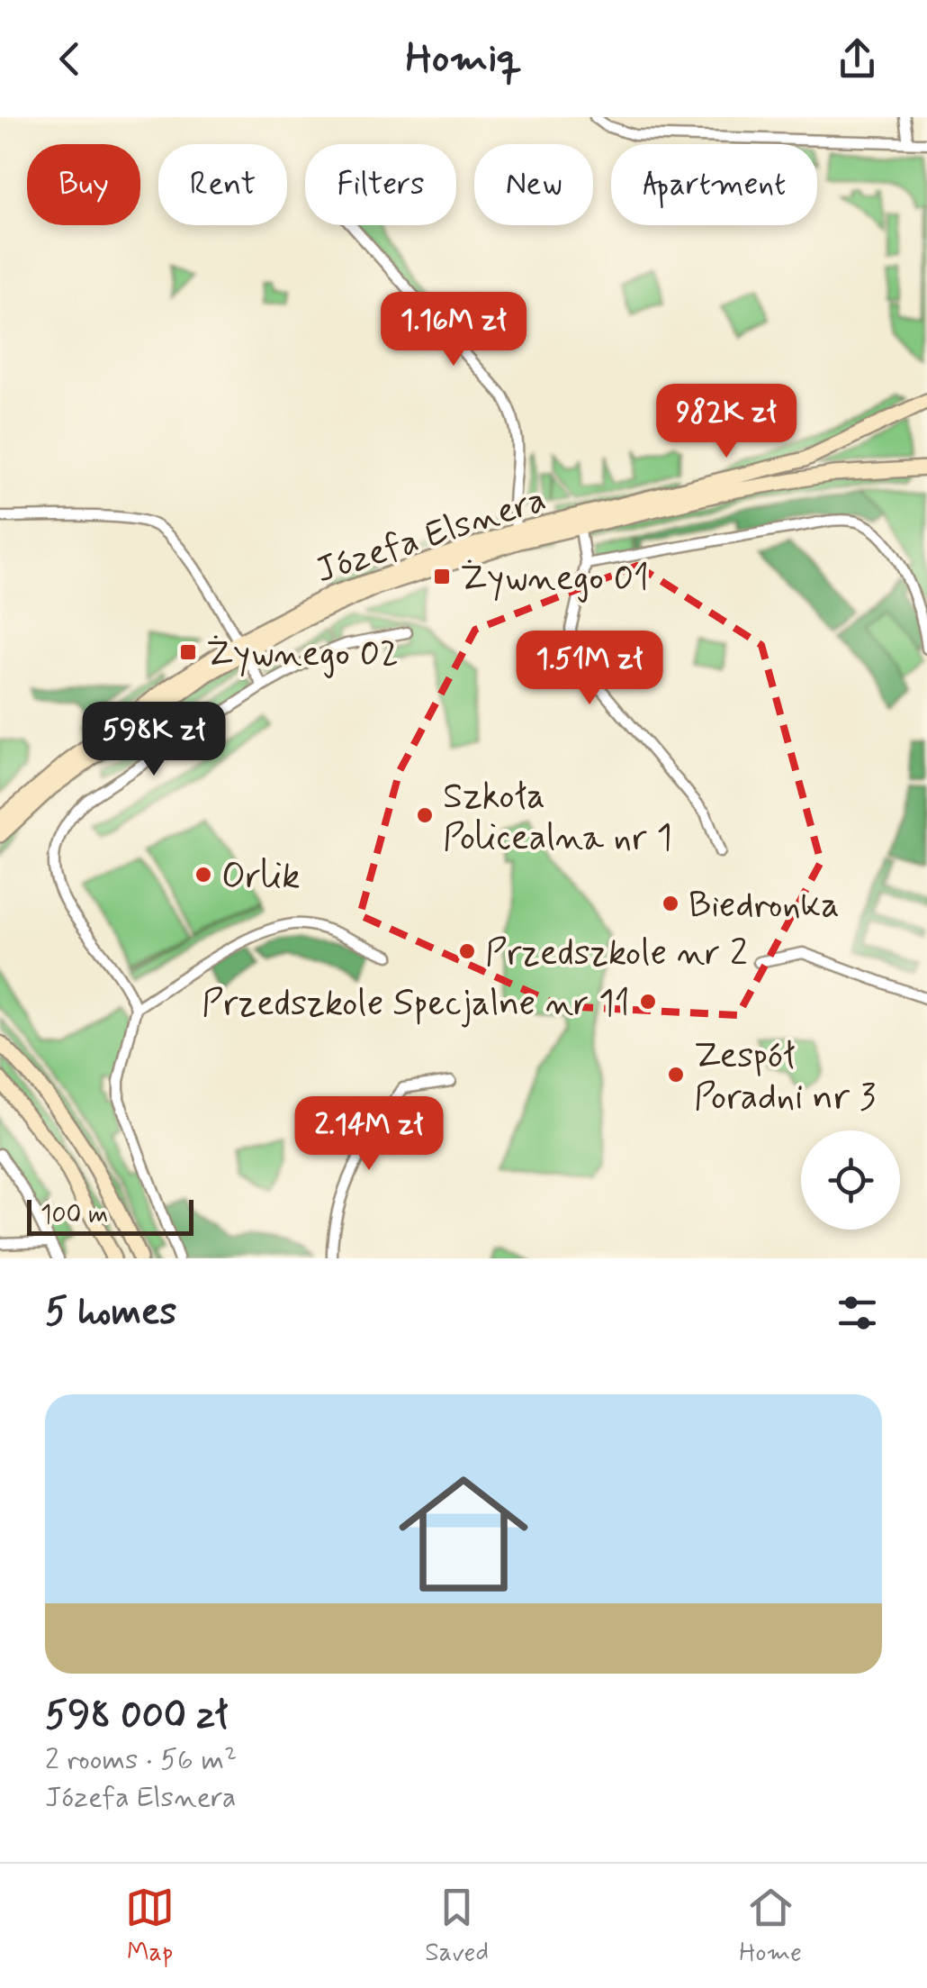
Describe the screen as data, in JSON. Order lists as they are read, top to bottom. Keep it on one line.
{"streets":{"street":["Józefa Elsnera"]},"places":{"transit":["Żywnego 01","Żywnego 02"],"other":["Szkoła Policealna nr 1","Orlik","Biedronka","Przedszkole nr 2","Przedszkole Specjalne nr 11","Zespół Poradni nr 3"]},"scale_bar":"100 m","page":{"header":"Homiq","chip":["Buy","Rent","Filters","New","Apartment"],"price":["1.16M zł","982K zł","1.51M zł","598K zł","2.14M zł"],"scale":"100 m","heading":"5 homes","list":[{"name":"598 000 zł","note":"2 rooms · 56 m² · Józefa Elsnera"}],"tabs":["Map","Saved","Home"]}}
